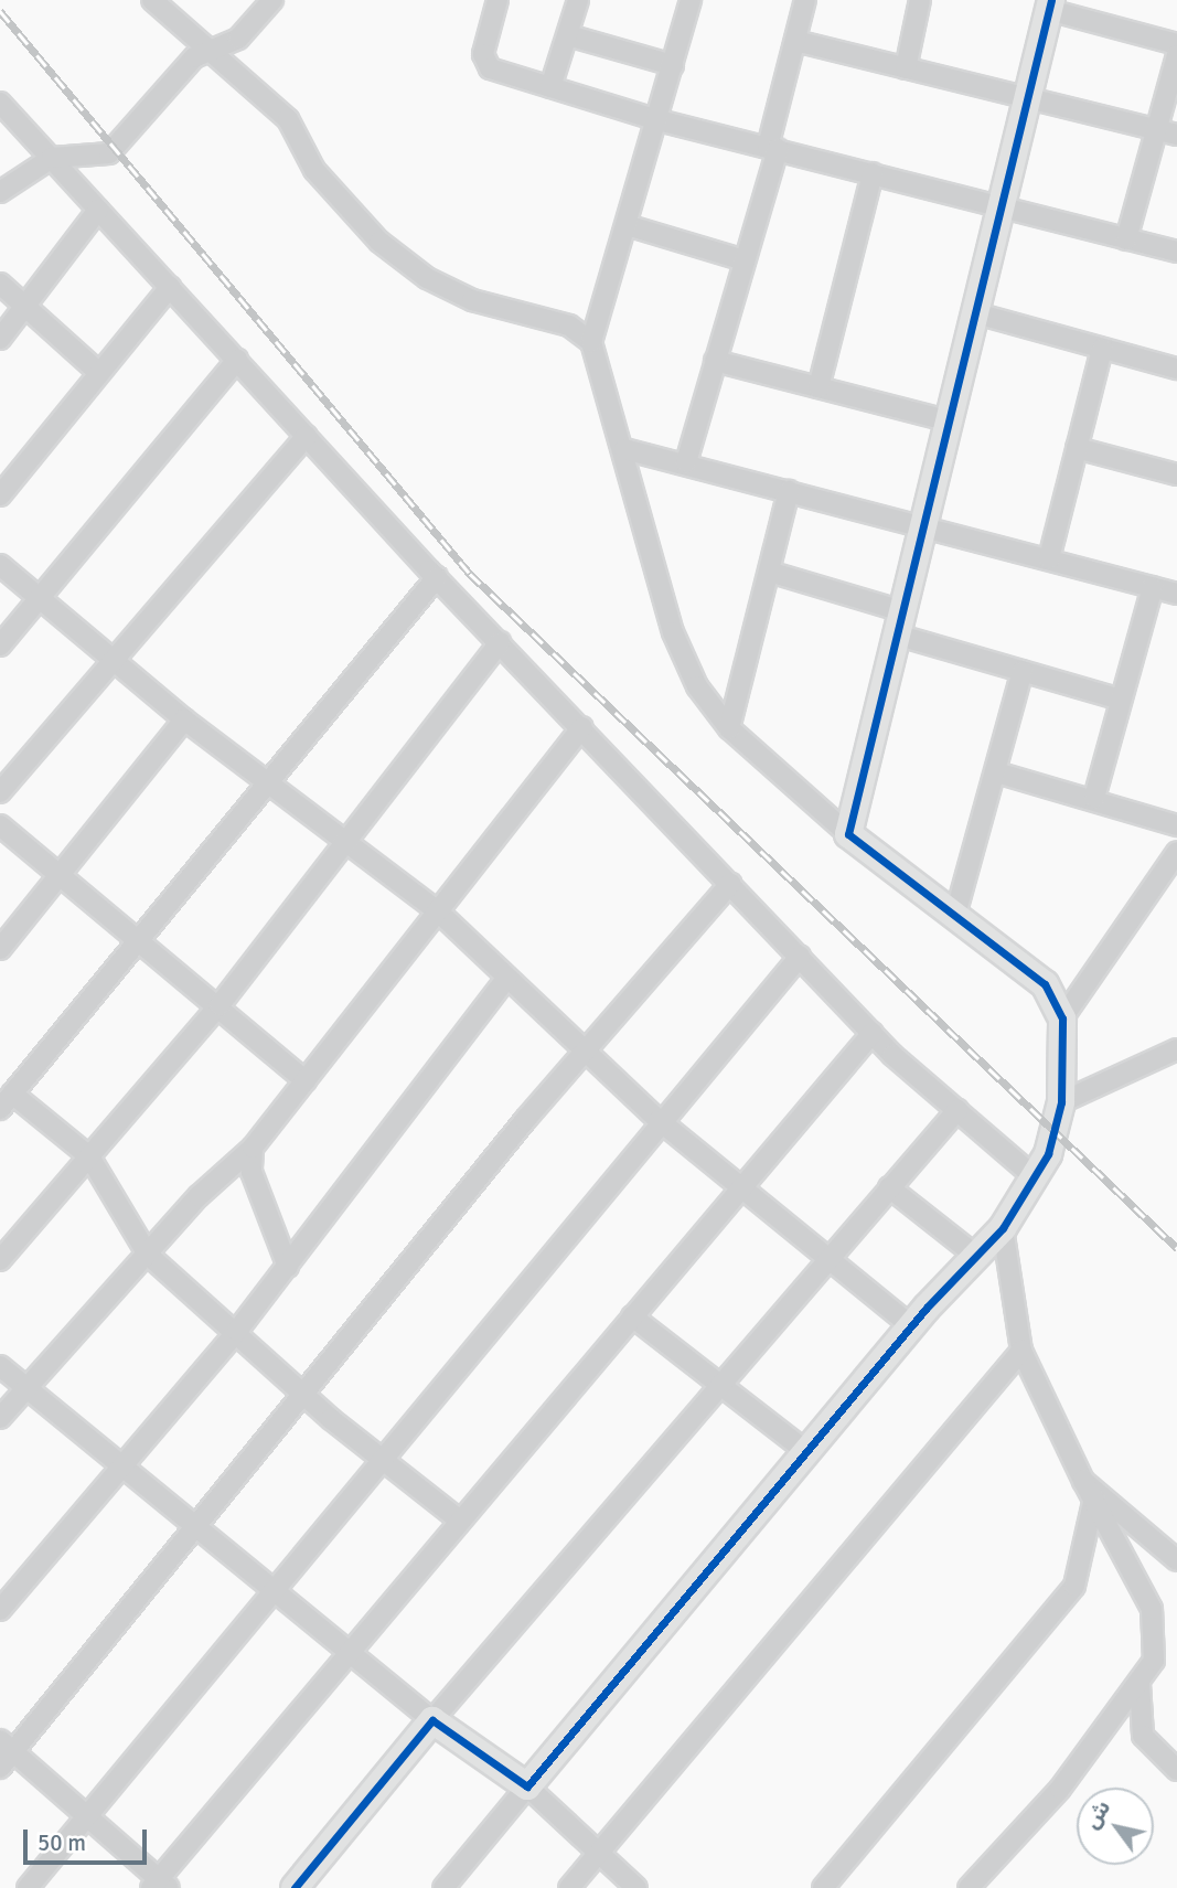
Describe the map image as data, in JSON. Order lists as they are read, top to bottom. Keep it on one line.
{"scale_bar":"50 m","north":"top left"}
